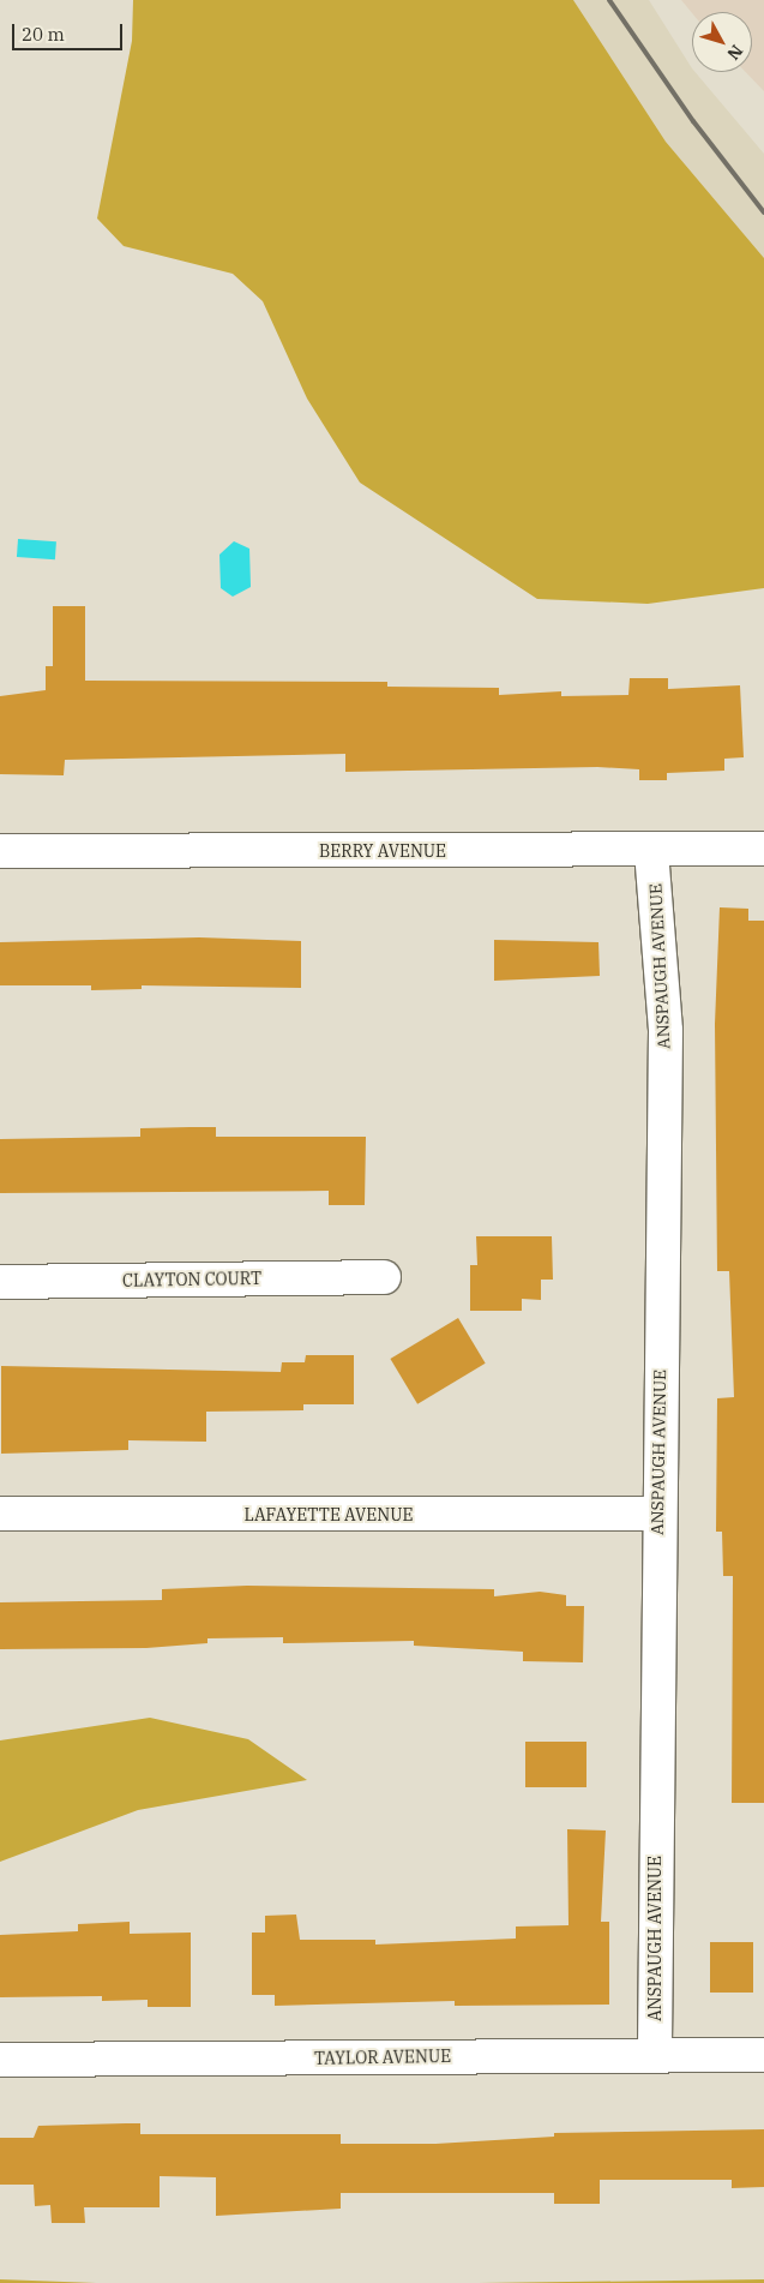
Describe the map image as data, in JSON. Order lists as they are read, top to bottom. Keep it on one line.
{"streets":{"street":["BERRY AVENUE","ANSPAUGH AVENUE","CLAYTON COURT","LAFAYETTE AVENUE","TAYLOR AVENUE"]},"crossings":[["BERRY AVENUE","ANSPAUGH AVENUE"],["ANSPAUGH AVENUE","LAFAYETTE AVENUE"],["ANSPAUGH AVENUE","TAYLOR AVENUE"]],"scale_bar":"20 m","north":"bottom right"}
